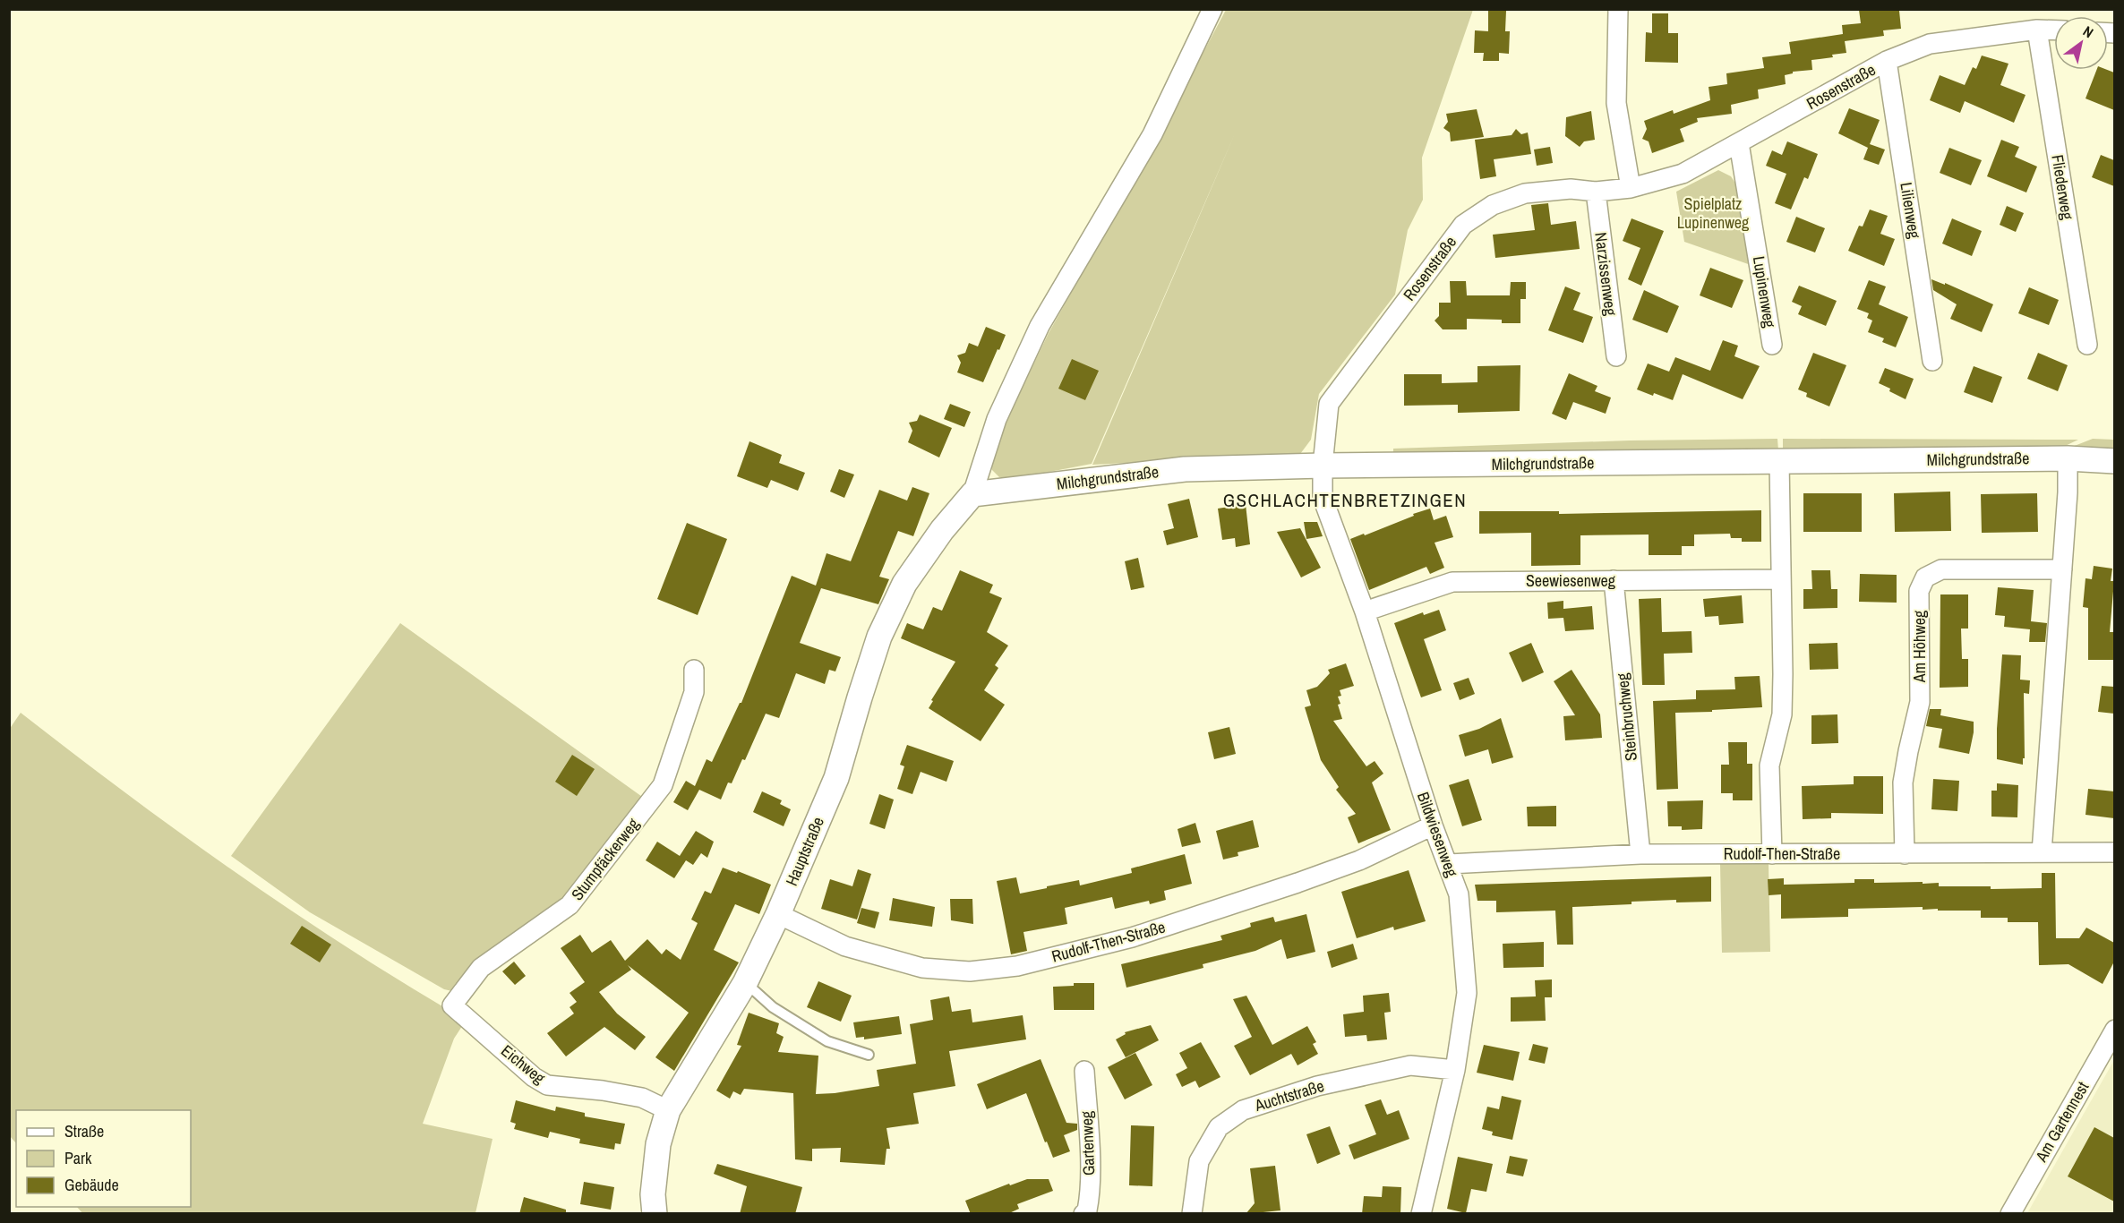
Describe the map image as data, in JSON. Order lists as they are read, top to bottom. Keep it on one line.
{"streets":{"street":["Rosenstraße","Fliederweg","Lilienweg","Narzissenweg","Lupinenweg","Milchgrundstraße","Seewiesenweg","Am Höhweg","Steinbruchweg","Bildwiesenweg","Hauptstraße","Rudolf-Then-Straße","Stumpfäckerweg","Eichweg","Auchtstraße","Am Gartennest","Gartenweg"]},"crossings":[["Rosenstraße","Fliederweg"],["Rosenstraße","Lilienweg"],["Rosenstraße","Narzissenweg"],["Rosenstraße","Lupinenweg"],["Rosenstraße","Milchgrundstraße"],["Rosenstraße","Bildwiesenweg"],["Milchgrundstraße","Bildwiesenweg"],["Milchgrundstraße","Hauptstraße"],["Seewiesenweg","Steinbruchweg"],["Seewiesenweg","Bildwiesenweg"],["Am Höhweg","Rudolf-Then-Straße"],["Steinbruchweg","Rudolf-Then-Straße"],["Bildwiesenweg","Rudolf-Then-Straße"],["Bildwiesenweg","Auchtstraße"],["Hauptstraße","Rudolf-Then-Straße"],["Hauptstraße","Eichweg"],["Stumpfäckerweg","Eichweg"]],"districts":["GSCHLACHTENBRETZINGEN"],"parks":["Spielplatz Lupinenweg"],"legend":["Straße","Park","Gebäude"],"north":"top right"}
